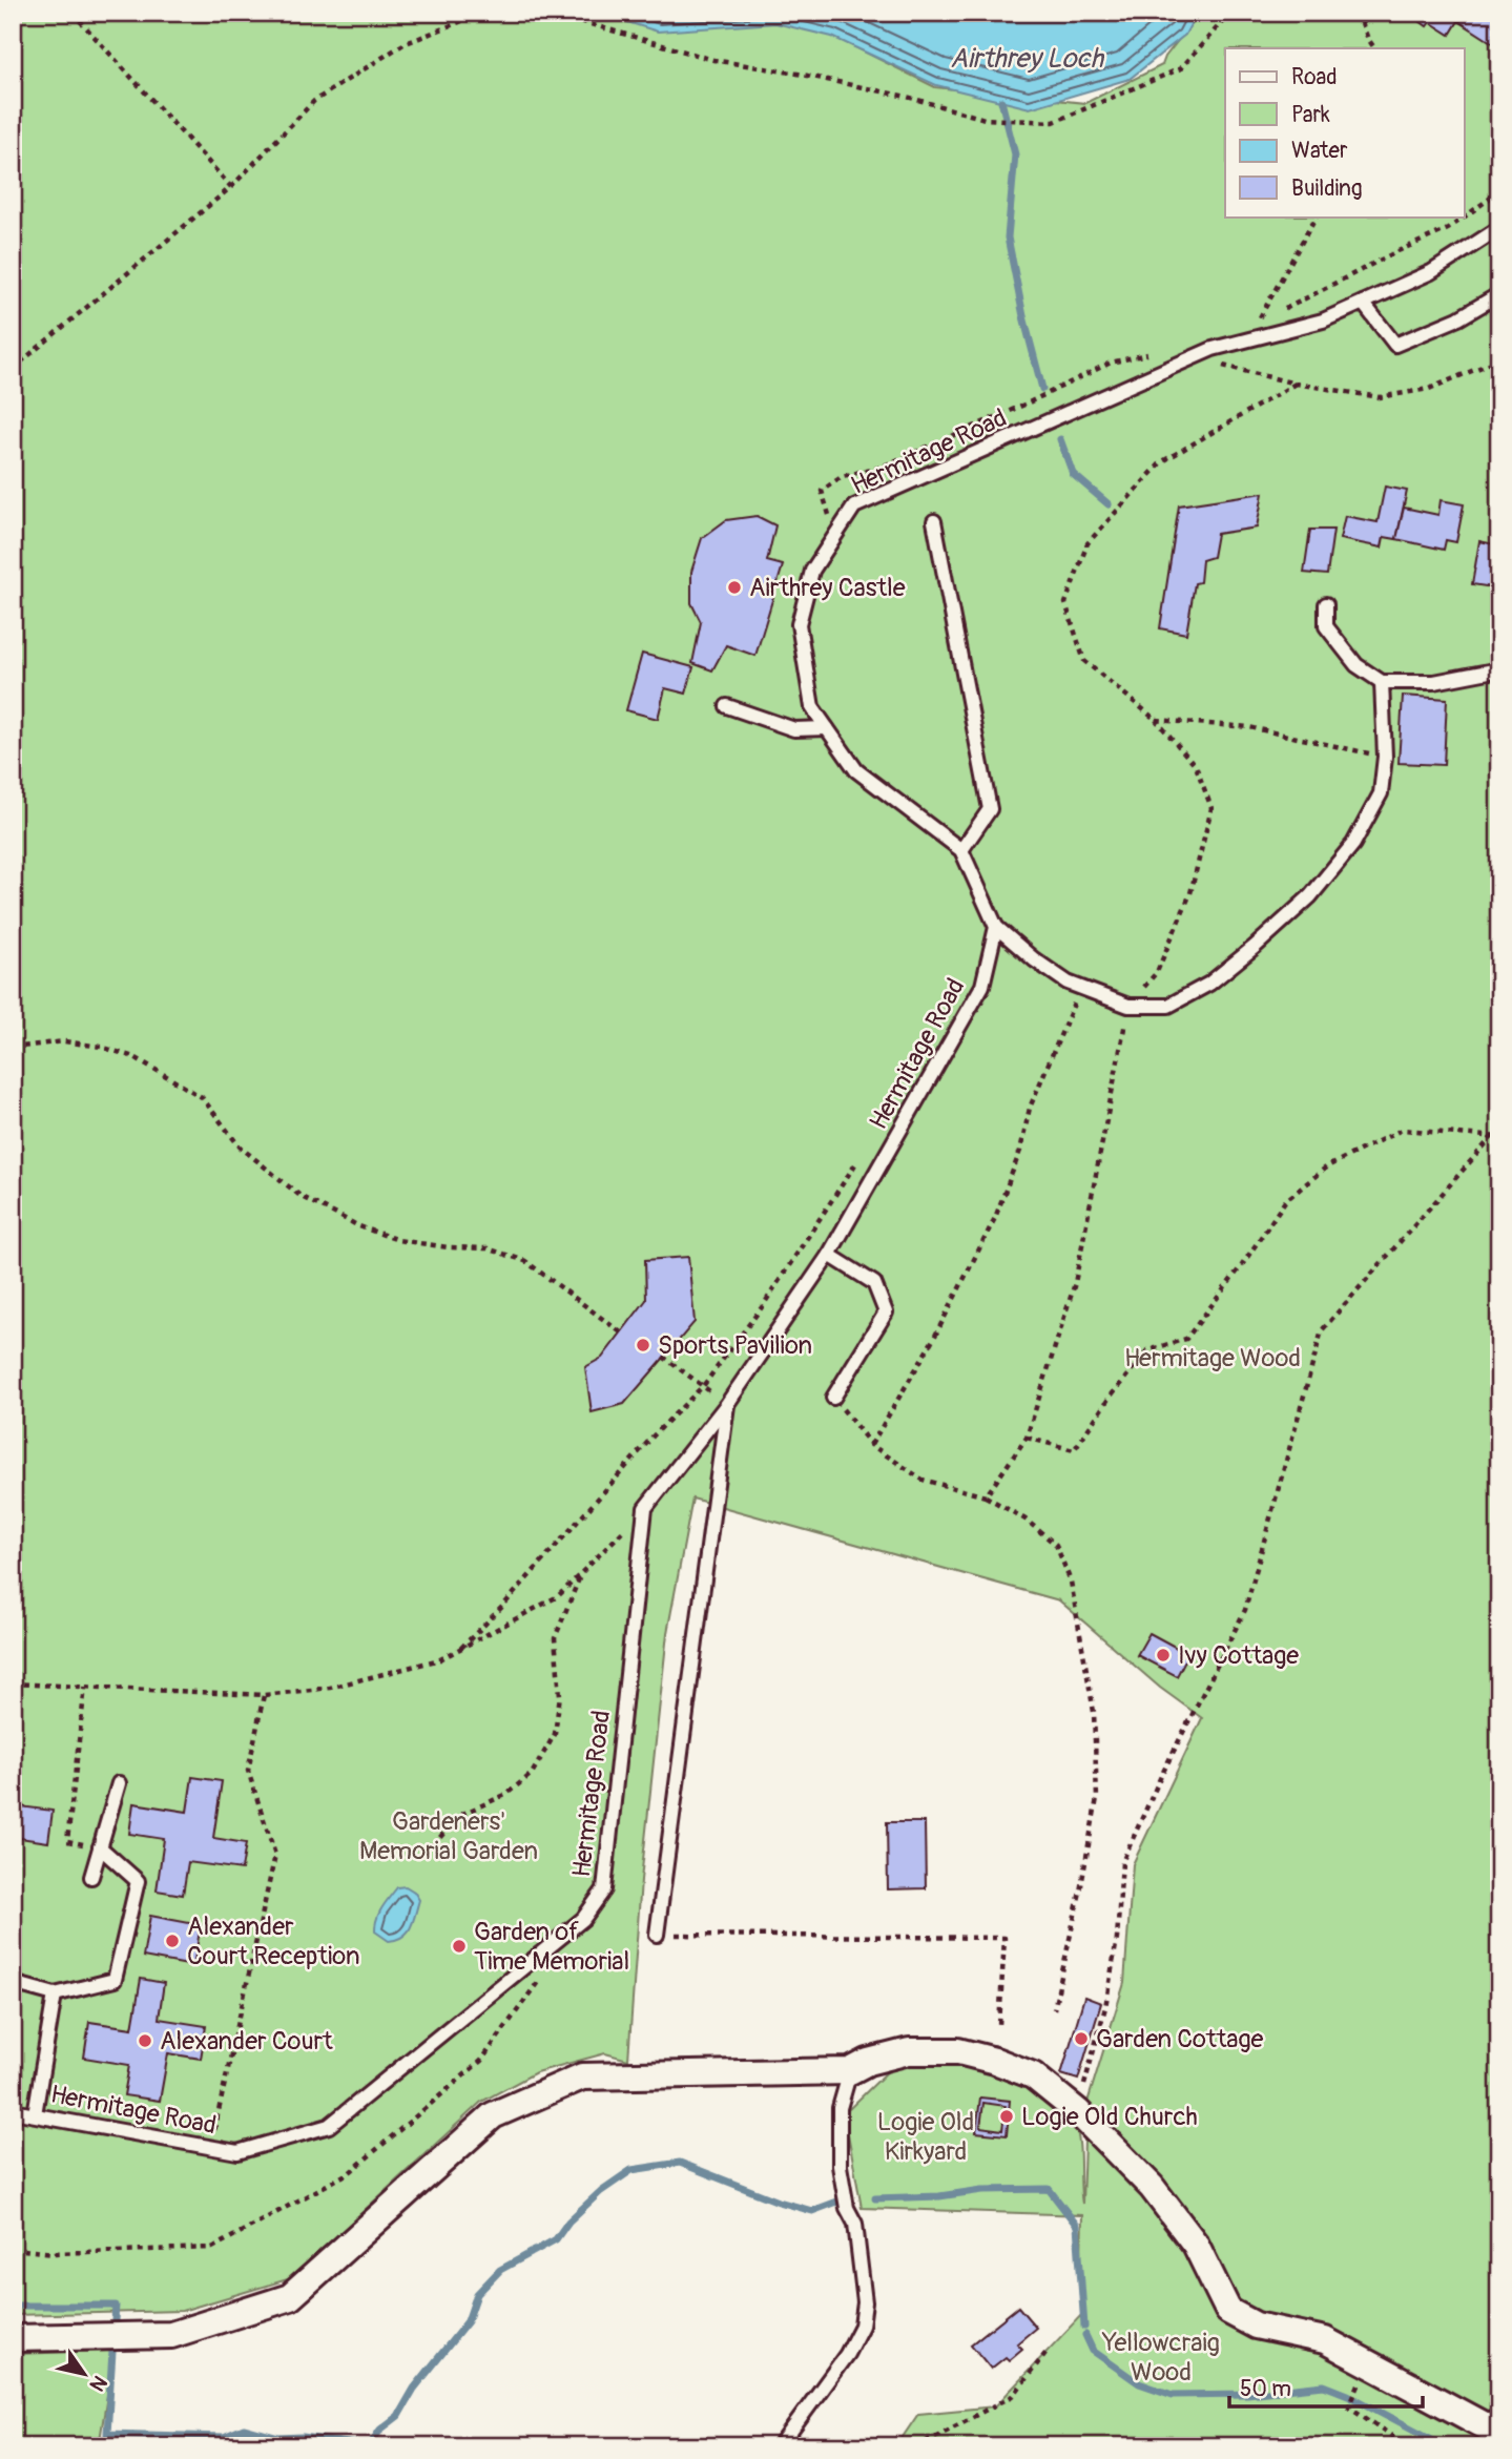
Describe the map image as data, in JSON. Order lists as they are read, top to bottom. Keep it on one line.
{"streets":{"lane":["Hermitage Road"]},"water":["Airthrey Loch"],"parks":["Hermitage Wood","Gardeners' Memorial Garden","Logie Old Kirkyard","Yellowcraig Wood"],"places":["Airthrey Castle","Sports Pavilion","Ivy Cottage","Alexander Court Reception","Garden of Time Memorial","Garden Cottage","Alexander Court","Logie Old Church"],"legend":["Road","Park","Water","Building"],"scale_bar":"50 m","north":"bottom right"}
